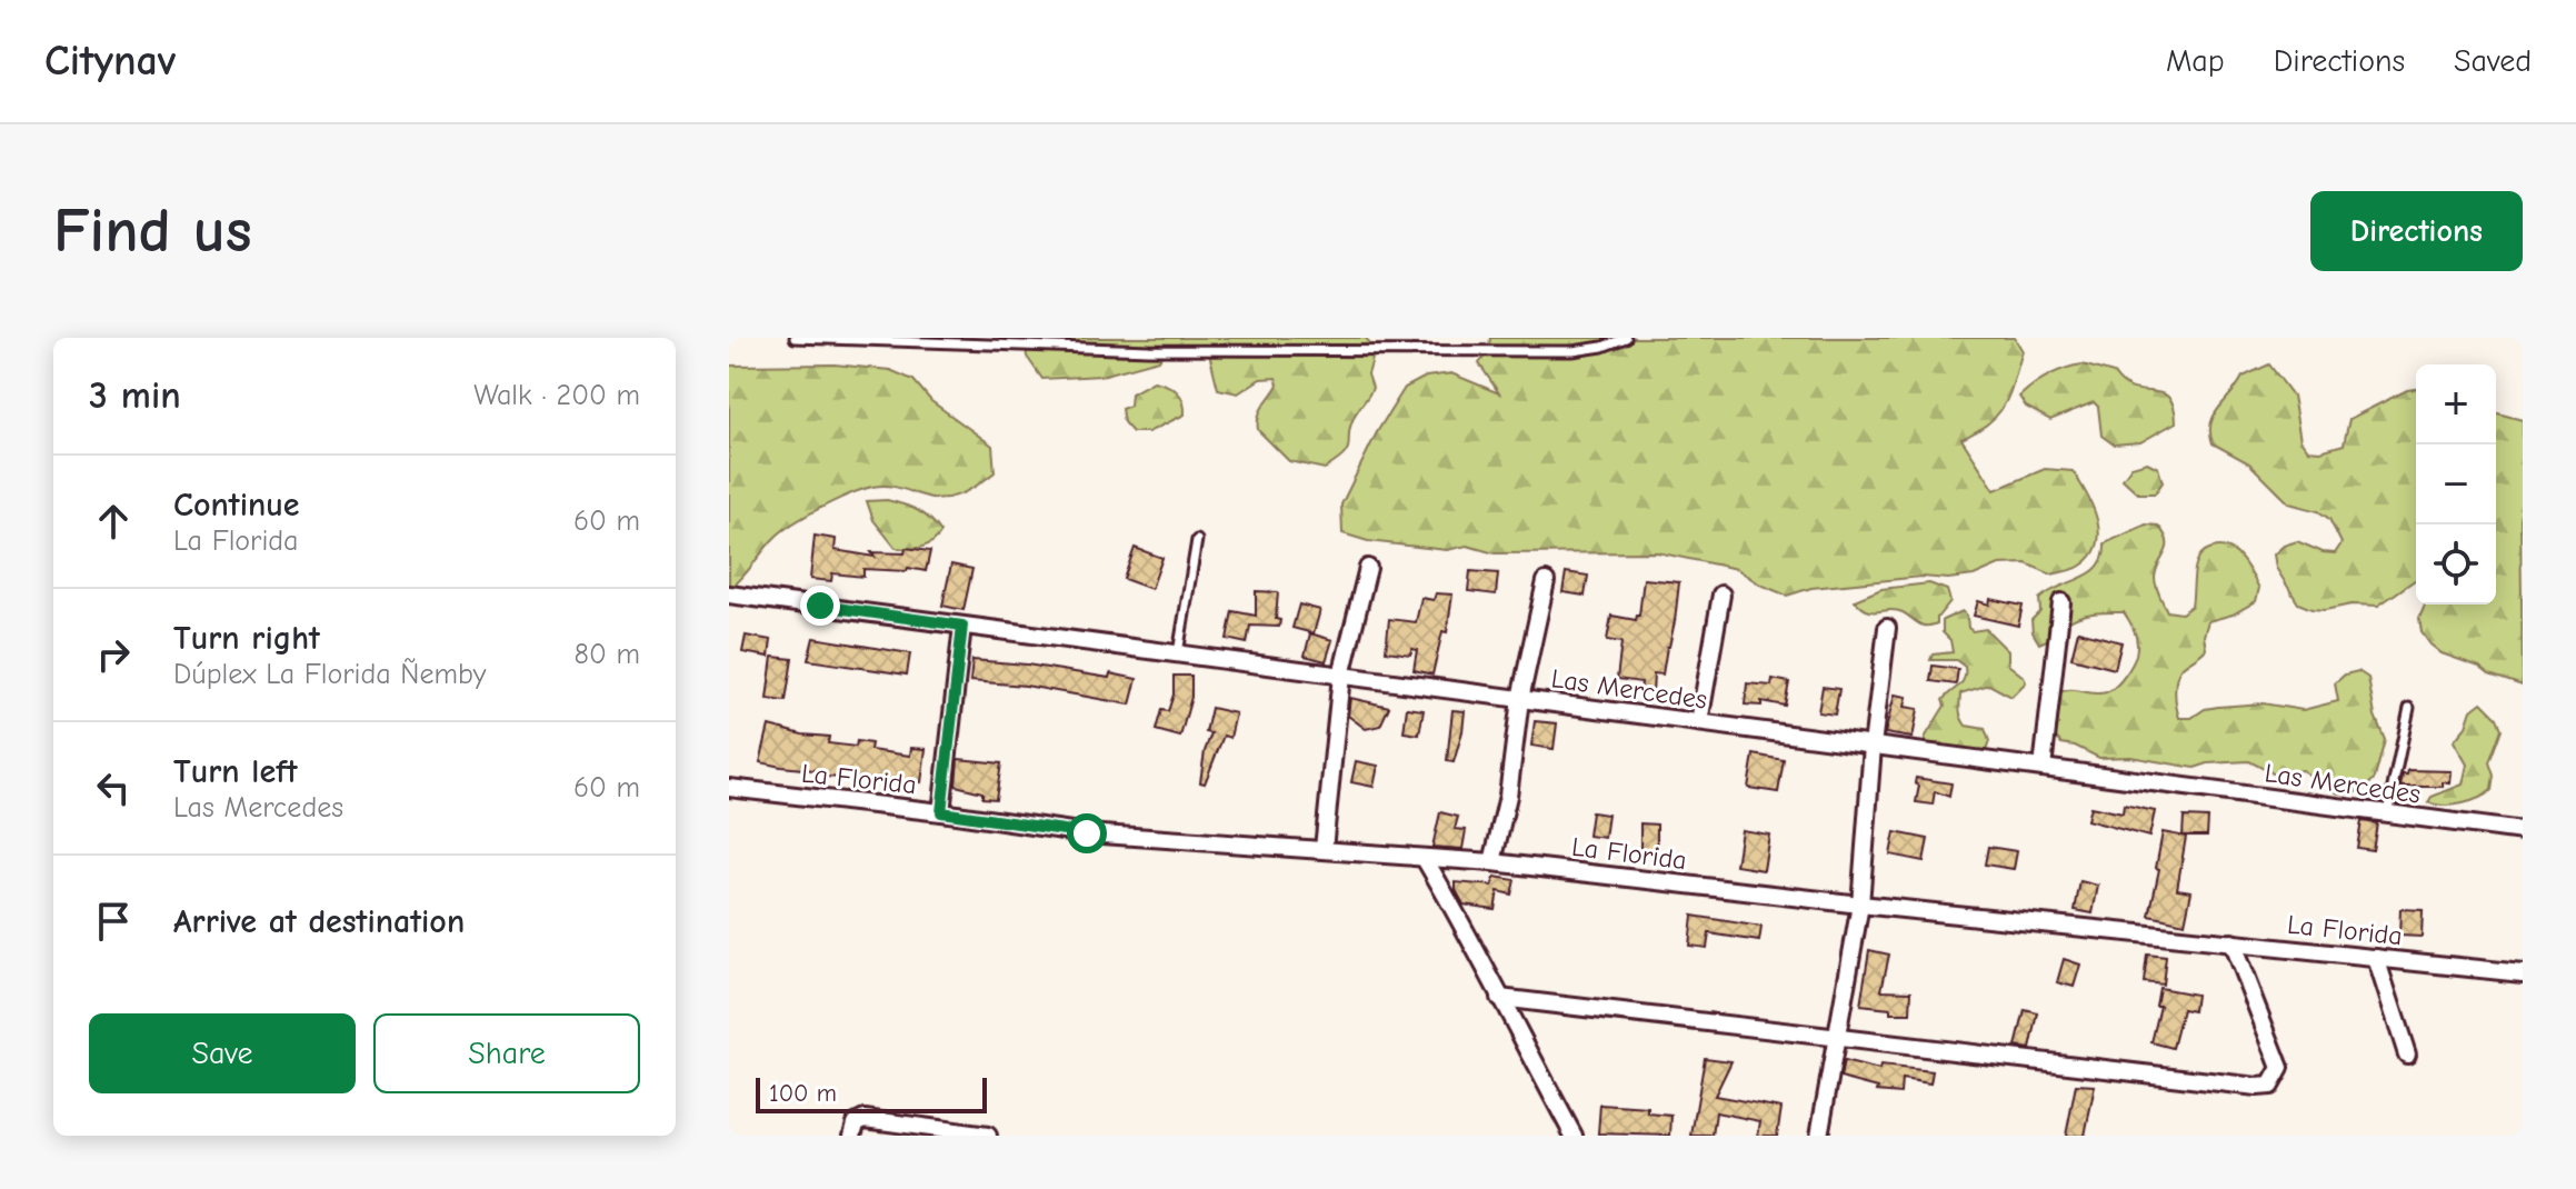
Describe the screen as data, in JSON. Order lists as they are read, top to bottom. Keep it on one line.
{"streets":{"street":["Las Mercedes","La Florida"]},"scale_bar":"100 m","page":{"header":"Citynav","nav":["Map","Directions","Saved"],"buttons":["Directions",["Save","Share"]],"title":"Find us","heading":["3 min","Walk · 200 m"],"map_buttons":["+","−"],"list":[["Continue","La Florida","60 m"],["Turn right","Dúplex La Florida Ñemby","80 m"],["Turn left","Las Mercedes","60 m"],"Arrive at destination"],"scale":"100 m"}}
